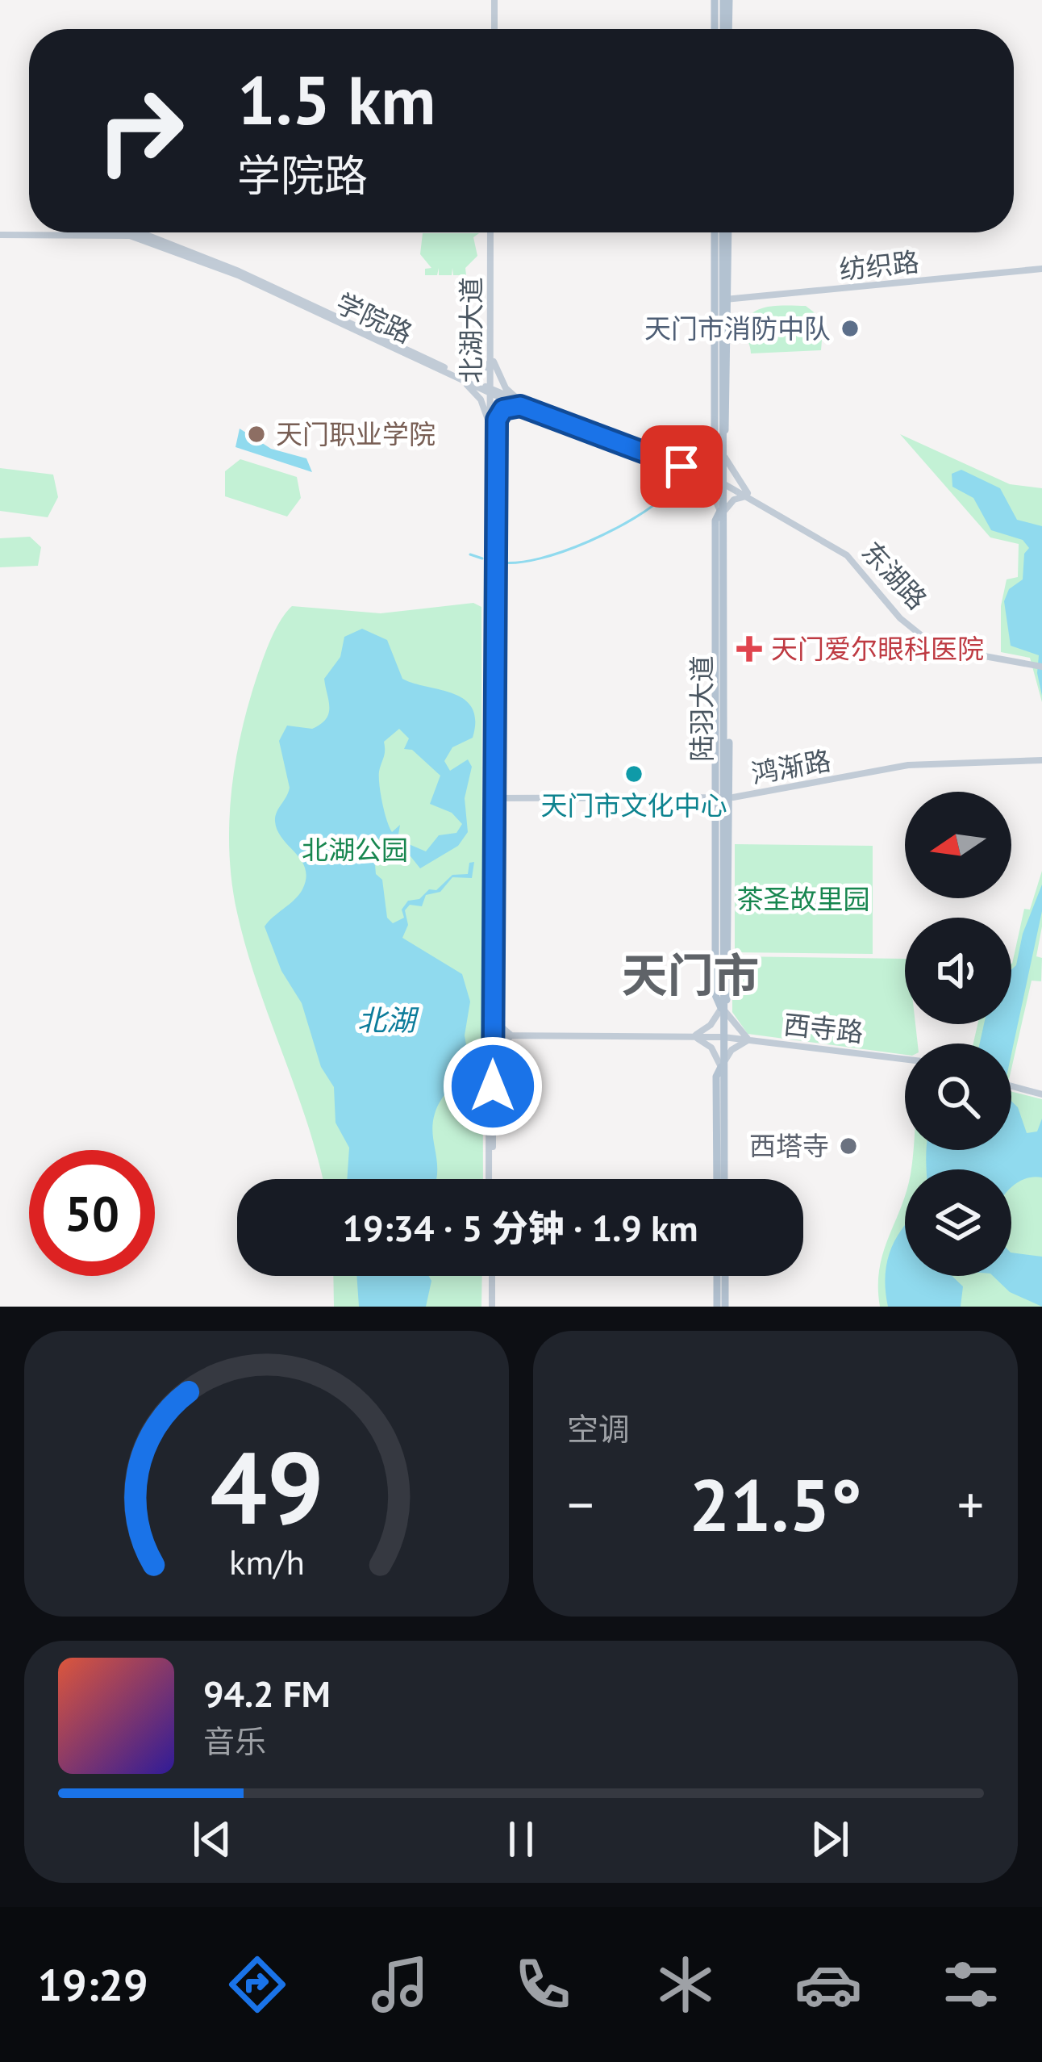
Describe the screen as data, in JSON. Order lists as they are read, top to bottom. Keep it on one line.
{"streets":{"main road":["纺织路","学院路","北湖大道","东湖路","陆羽大道","鸿渐路","西寺路"]},"crossings":[["学院路","北湖大道"],["学院路","东湖路"],["北湖大道","鸿渐路"],["北湖大道","西寺路"],["陆羽大道","鸿渐路"],["陆羽大道","西寺路"]],"districts":["天门市"],"water":["北湖"],"parks":["北湖公园","茶圣故里园"],"places":{"other":["天门市消防中队","天门职业学院","天门市文化中心","西塔寺"],"health":["天门爱尔眼科医院"]},"north":"left","page":{"turn":["1.5 km","学院路"],"limit":"50","trip":"19:34 · 5 分钟 · 1.9 km","tile":"空调","heat":["−","21.5°","+"],"song":["94.2 FM","音乐"],"tabs":"19:29","gauge":["49","km/h"]}}
